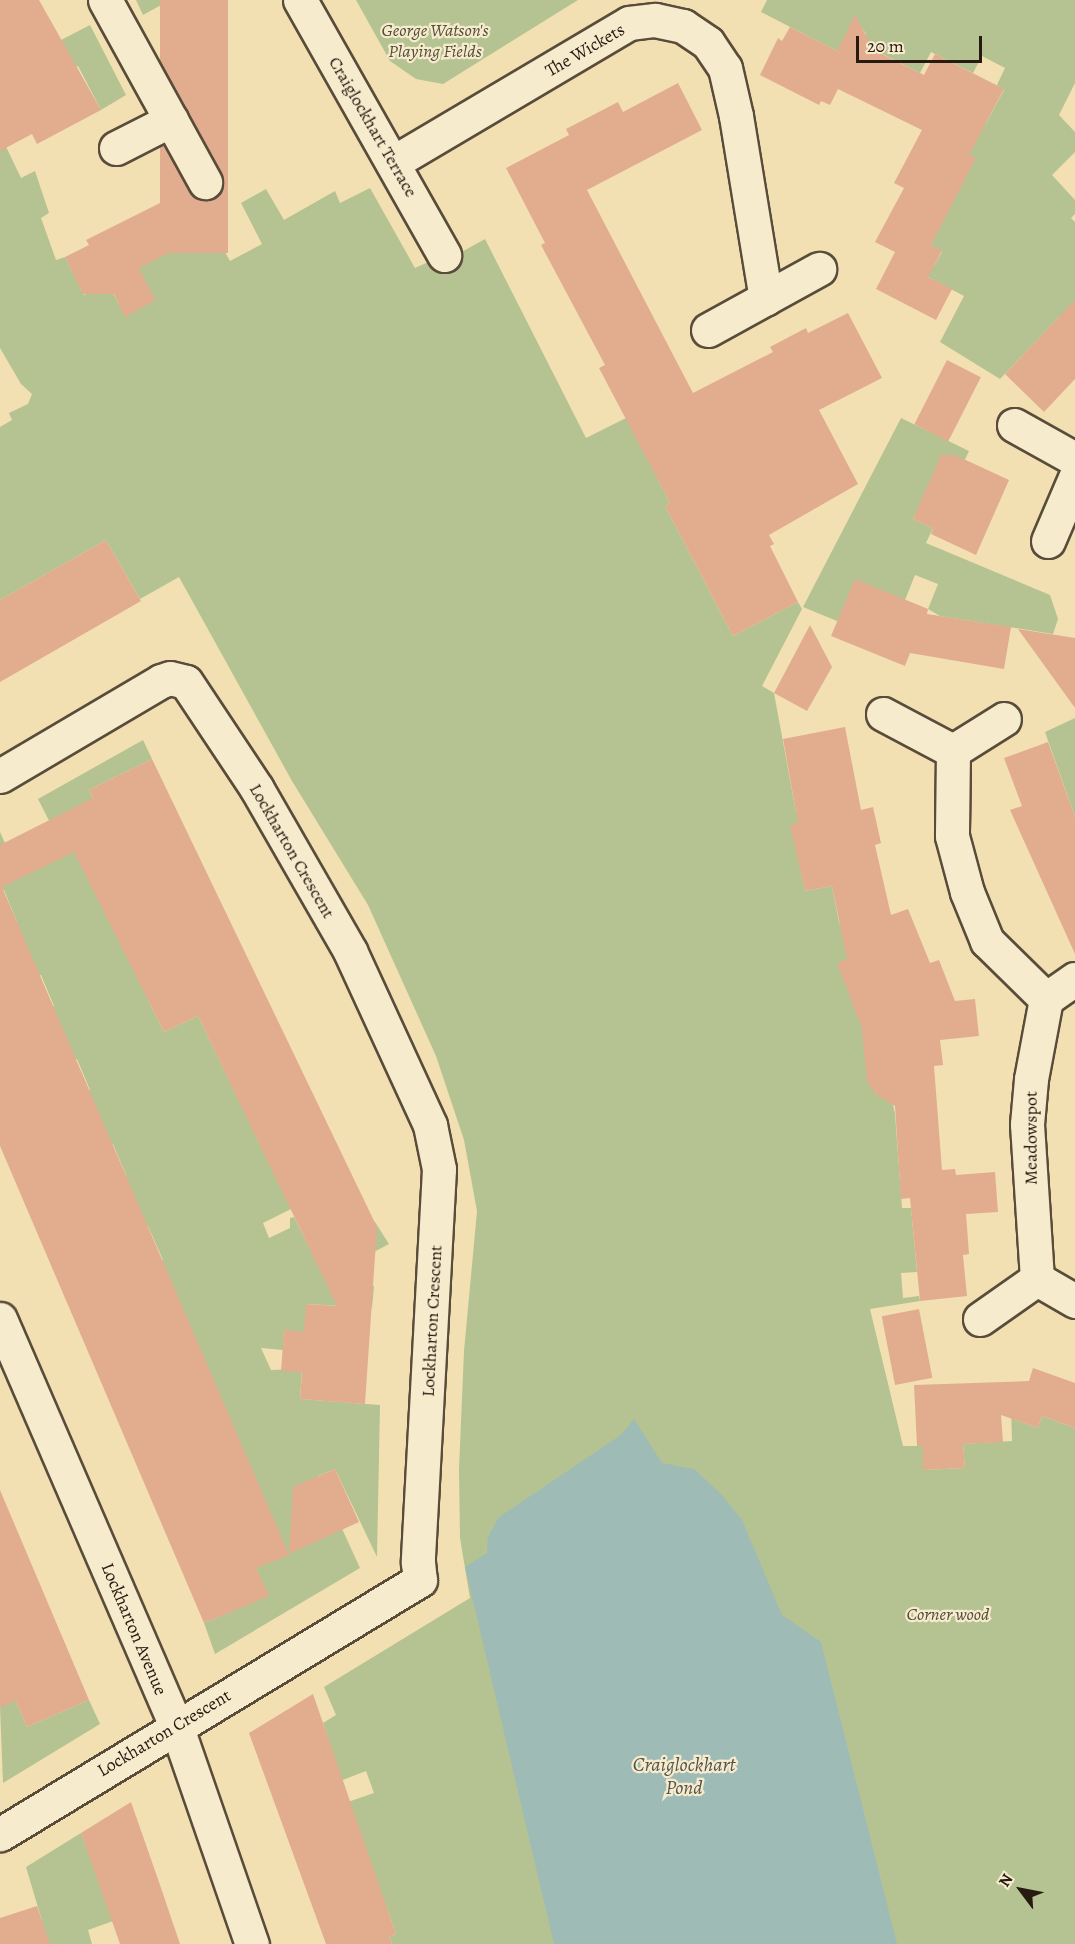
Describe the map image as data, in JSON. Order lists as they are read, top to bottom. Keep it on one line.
{"streets":{"street":["The Wickets","Craiglockhart Terrace","Lockharton Crescent","Meadowspot","Lockharton Avenue"]},"crossings":[["The Wickets","Craiglockhart Terrace"],["Lockharton Crescent","Lockharton Avenue"]],"water":["Craiglockhart Pond"],"parks":["George Watson's Playing Fields","Corner wood"],"scale_bar":"20 m","north":"top left"}
